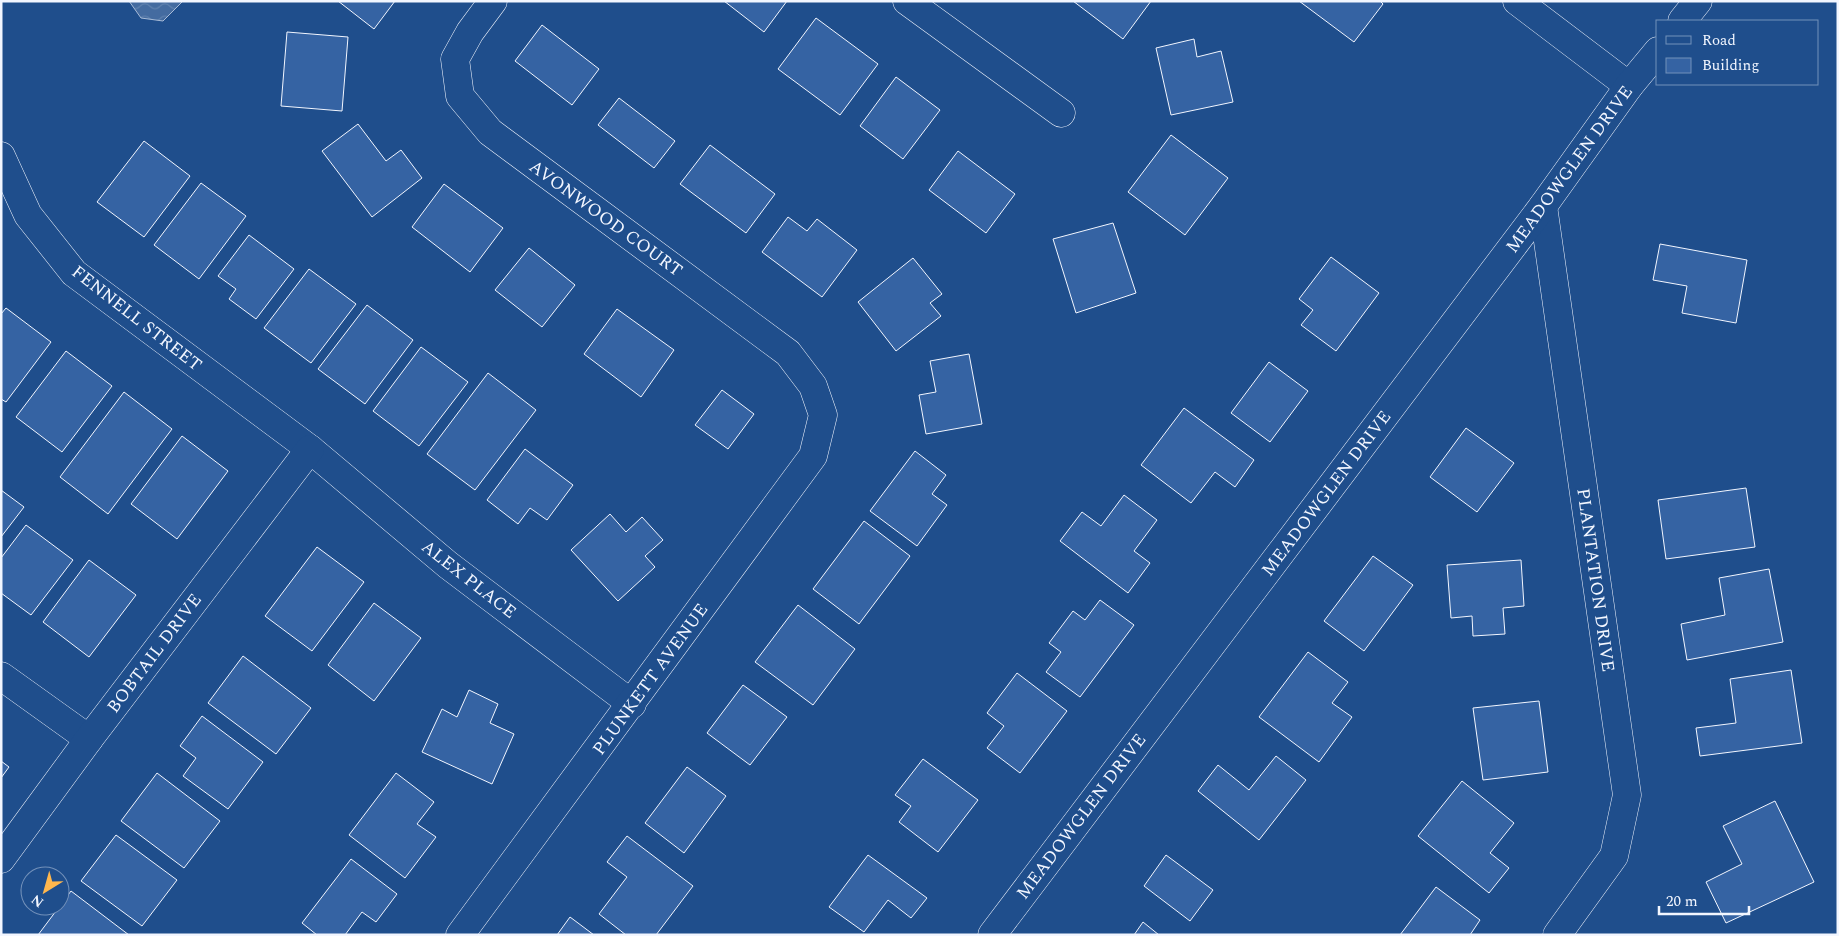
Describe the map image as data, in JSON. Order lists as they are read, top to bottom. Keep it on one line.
{"streets":{"street":["MEADOWGLEN DRIVE","AVONWOOD COURT","FENNELL STREET","ALEX PLACE","PLANTATION DRIVE","BOBTAIL DRIVE","PLUNKETT AVENUE"]},"crossings":[["MEADOWGLEN DRIVE","PLANTATION DRIVE"],["AVONWOOD COURT","PLUNKETT AVENUE"],["FENNELL STREET","ALEX PLACE"],["FENNELL STREET","BOBTAIL DRIVE"],["ALEX PLACE","BOBTAIL DRIVE"],["ALEX PLACE","PLUNKETT AVENUE"]],"legend":["Road","Building"],"scale_bar":"20 m","north":"bottom left"}
